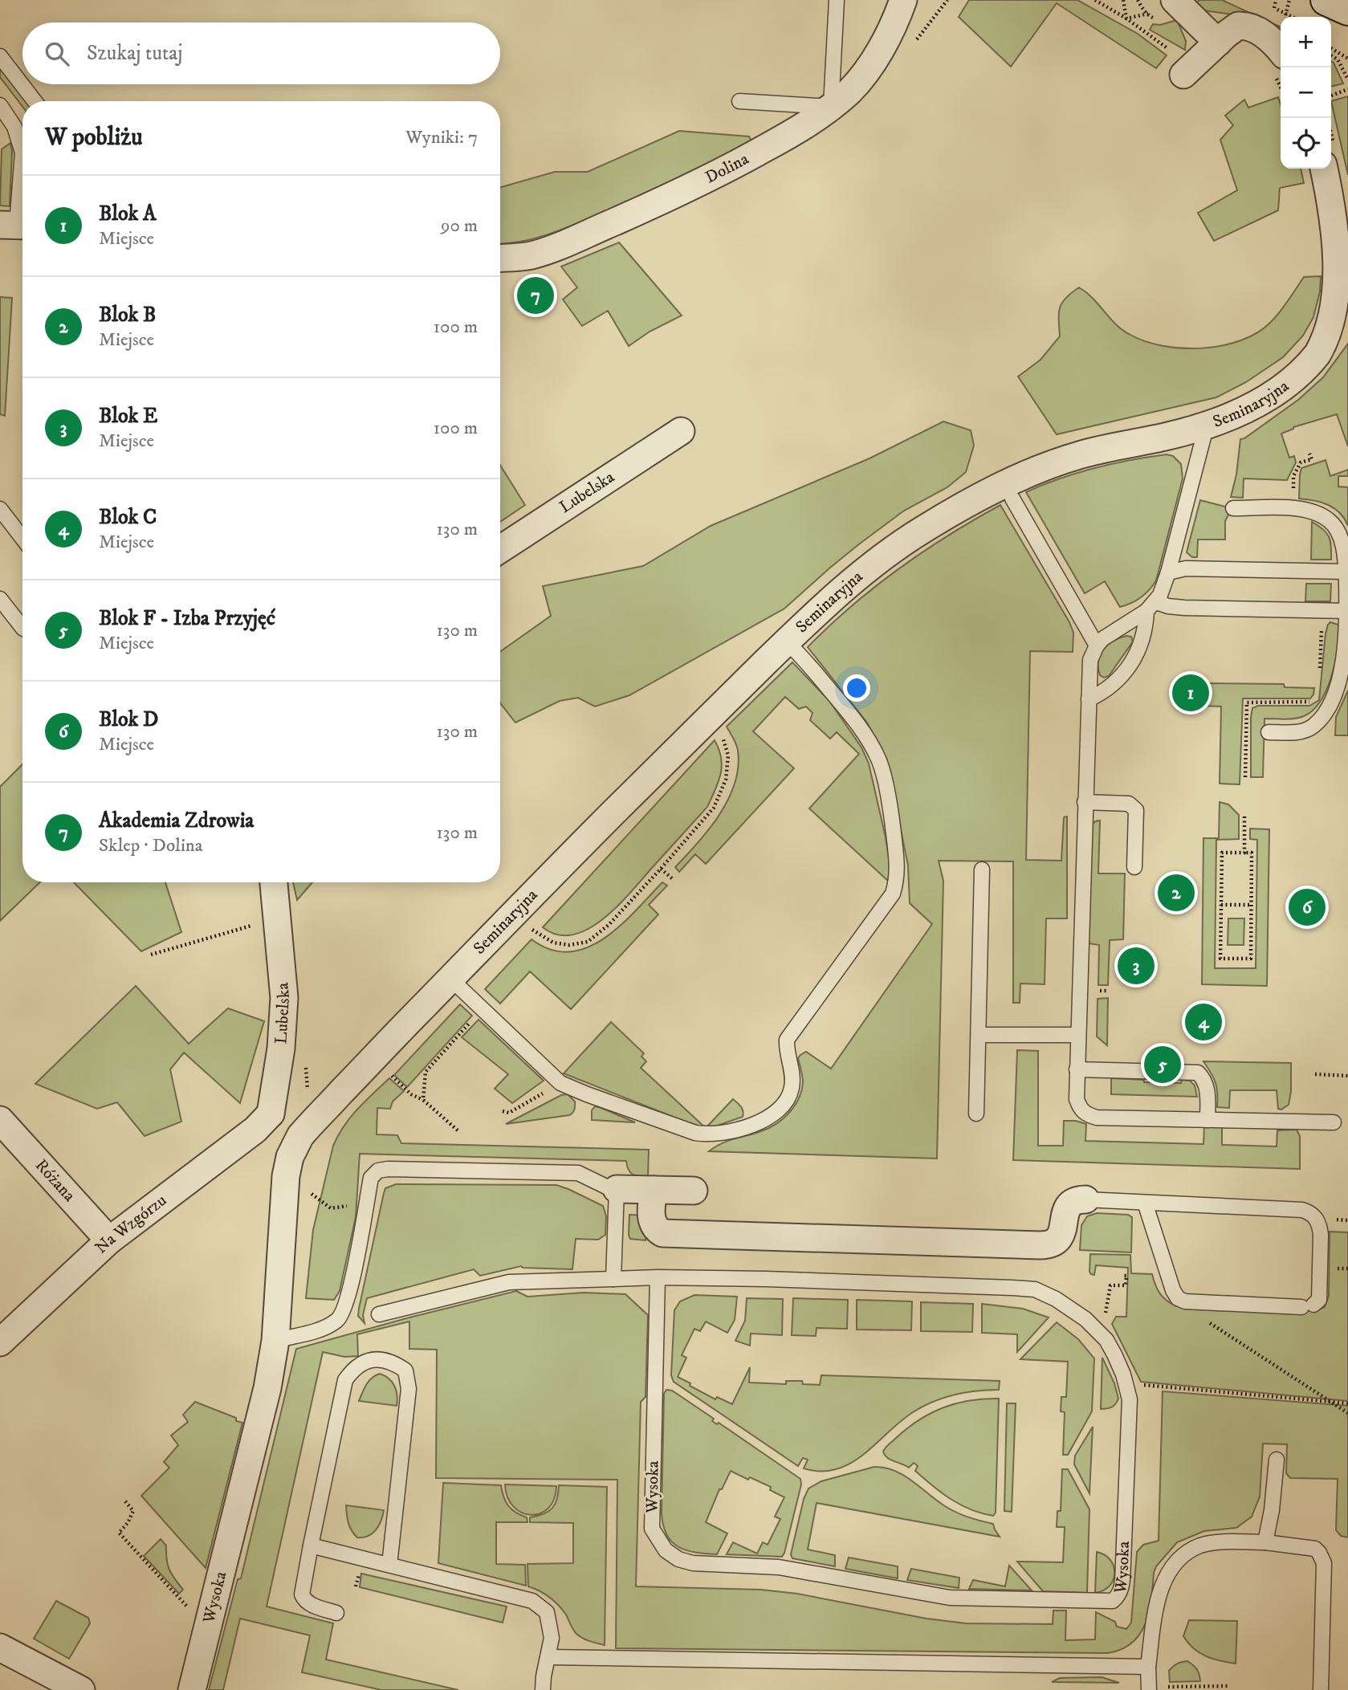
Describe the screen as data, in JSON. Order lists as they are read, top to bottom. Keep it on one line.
{"streets":{"street":["Dolina","Seminaryjna","Lubelska","Różana","Na Wzgórzu","Wysoka"]},"crossings":[["Seminaryjna","Wysoka"],["Lubelska","Na Wzgórzu"],["Różana","Na Wzgórzu"]],"page":{"map_buttons":["+","−"],"search":"Szukaj tutaj","heading":["W pobliżu","Wyniki: 7"],"list":[{"mark":"1","name":"Blok A","note":"Miejsce","value":"90 m"},{"mark":"2","name":"Blok B","note":"Miejsce","value":"100 m"},{"mark":"3","name":"Blok E","note":"Miejsce","value":"100 m"},{"mark":"4","name":"Blok C","note":"Miejsce","value":"130 m"},{"mark":"5","name":"Blok F - Izba Przyjęć","note":"Miejsce","value":"130 m"},{"mark":"6","name":"Blok D","note":"Miejsce","value":"130 m"},{"mark":"7","name":"Akademia Zdrowia","note":"Sklep · Dolina","value":"130 m"}],"pins":["7","1","2","6","3","4","5"]}}
